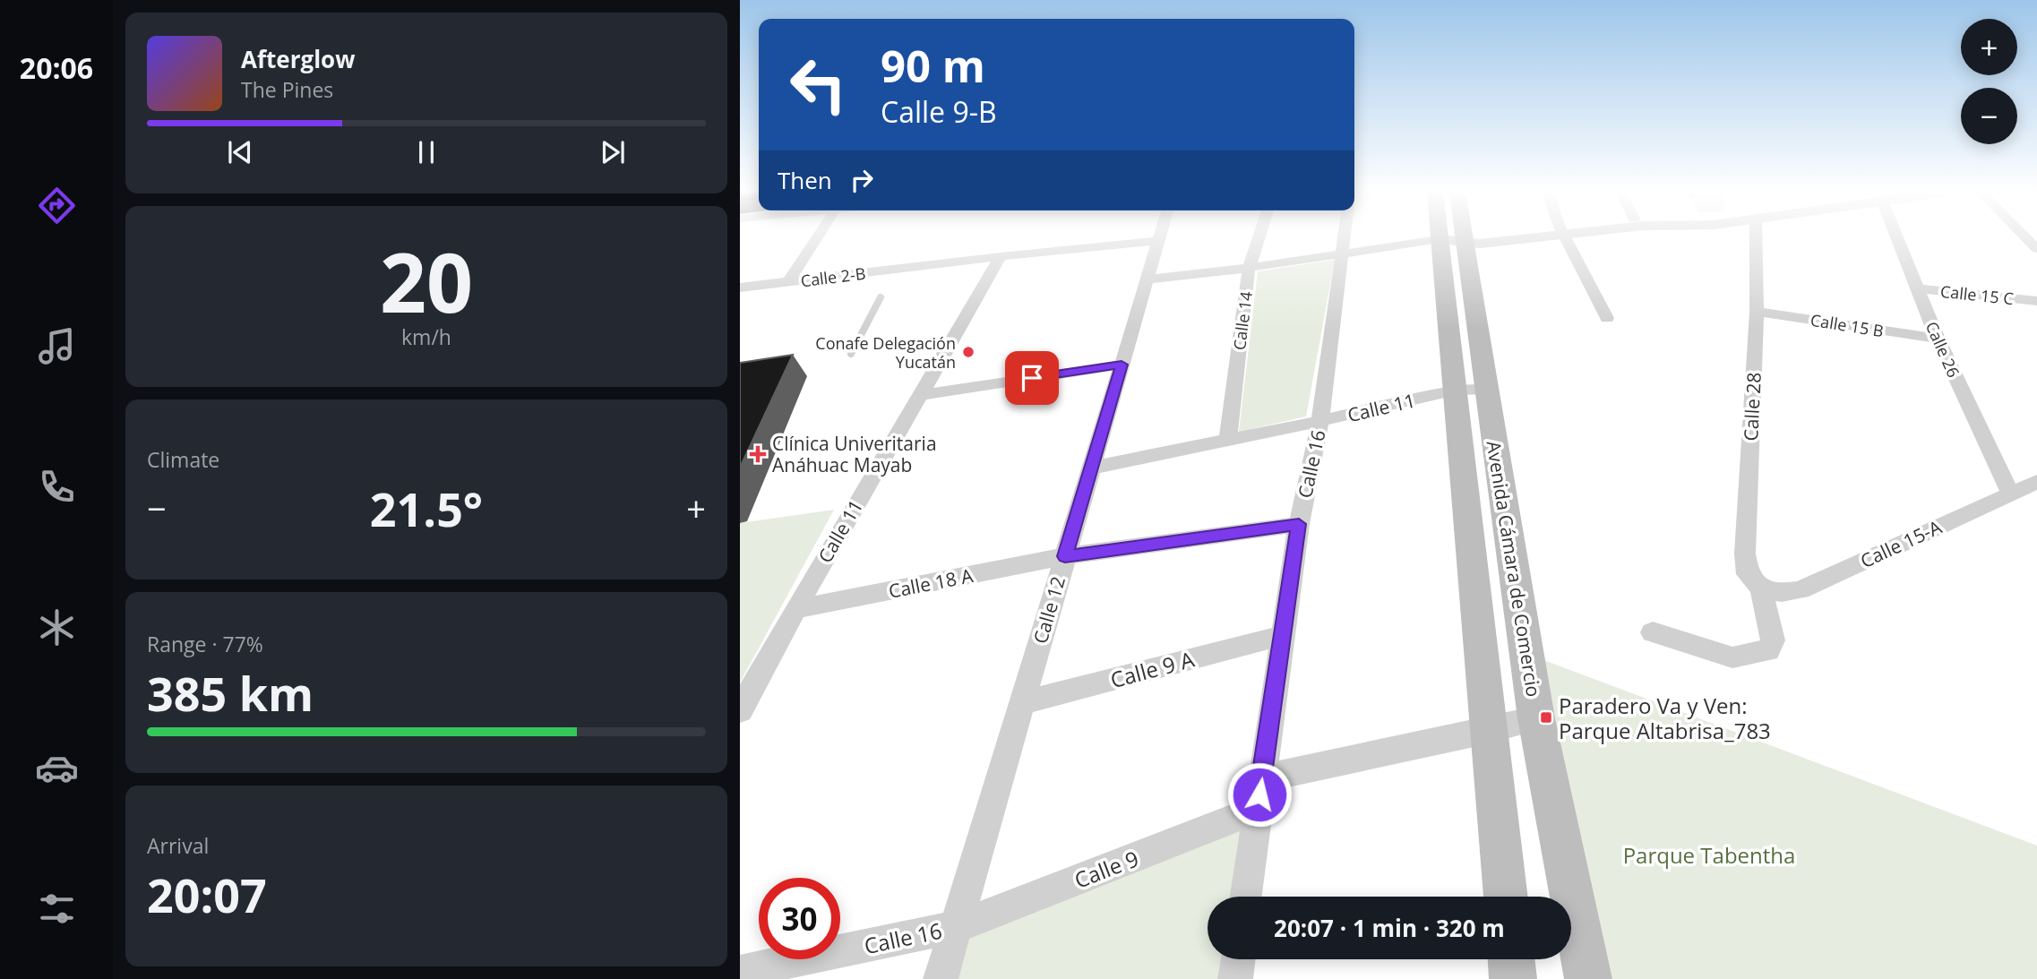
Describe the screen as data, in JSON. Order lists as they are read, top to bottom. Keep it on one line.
{"streets":{"main road":["Avenida Cámara de Comercio"],"street":["Calle 2-B","Calle 15 C","Calle 14","Calle 15 B","Calle 26","Calle 28","Calle 11","Calle 16","Calle 15-A","Calle 18 A","Calle 12","Calle 9 A","Calle 9"]},"crossings":[["Calle 2-B","Calle 11"],["Calle 2-B","Calle 12"],["Calle 15 C","Calle 26"],["Calle 14","Calle 11"],["Calle 15 B","Calle 26"],["Calle 15 B","Calle 28"],["Calle 26","Calle 15-A"],["Calle 28","Calle 15-A"],["Calle 11","Calle 16"],["Calle 11","Avenida Cámara de Comercio"],["Calle 11","Calle 18 A"],["Calle 11","Calle 12"],["Calle 16","Calle 18 A"],["Calle 16","Calle 12"],["Calle 16","Calle 9 A"],["Calle 16","Calle 9"],["Calle 18 A","Calle 12"],["Calle 12","Calle 9 A"],["Calle 12","Calle 9"]],"parks":["Parque Tabentha"],"places":{"other":["Conafe Delegación Yucatán"],"health":["Clínica Univeritaria Anáhuac Mayab"],"transit":["Paradero Va y Ven: Parque Altabrisa_783"]},"page":{"tabs":"20:06","map_buttons":["+","−"],"turn":["90 m","Calle 9-B"],"song":["Afterglow","The Pines"],"then":"Then","tile":[["20","km/h"],"Climate",["Range · 77%","385 km"],["Arrival","20:07"]],"heat":["−","21.5°","+"],"limit":"30","trip":"20:07 · 1 min · 320 m"}}
